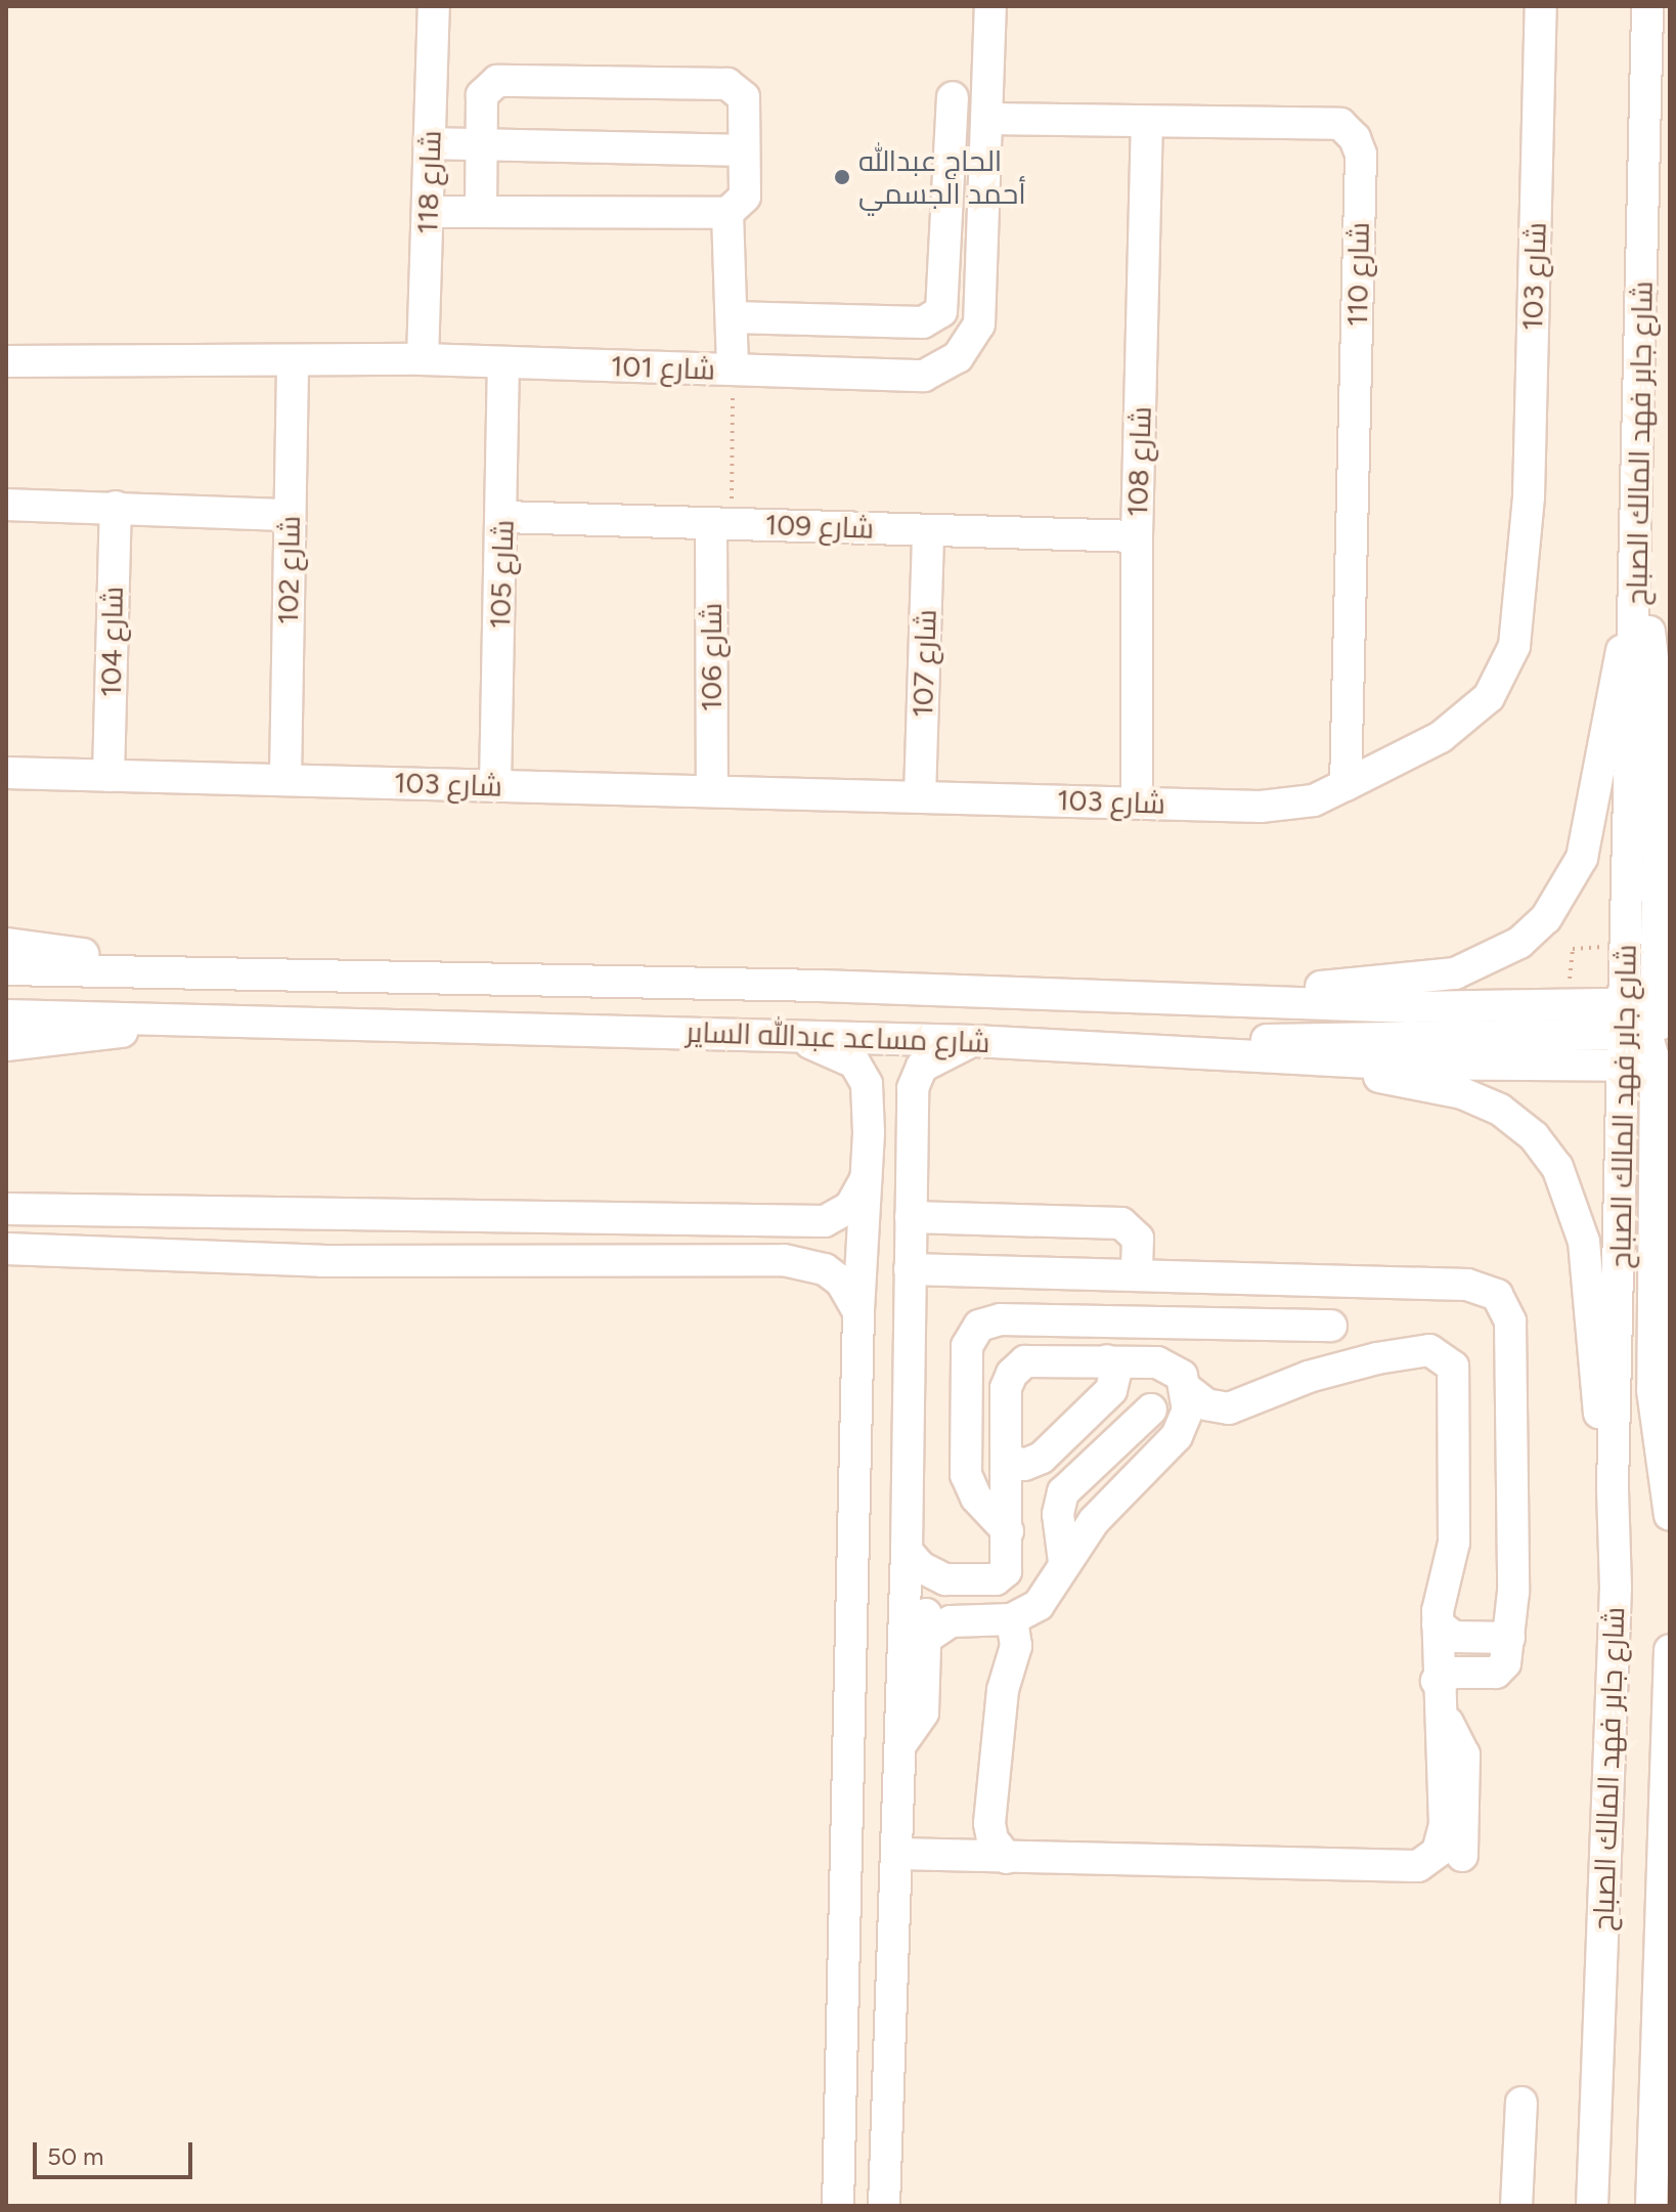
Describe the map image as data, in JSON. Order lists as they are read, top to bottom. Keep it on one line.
{"streets":{"street":["شارع 118","شارع 110","شارع 103","شارع 101","شارع جابر فهد المالك الصباح","شارع 108","شارع 109","شارع 102","شارع 105","شارع 104","شارع 106","شارع 107","شارع مساعد عبدالله الساير"]},"crossings":[["شارع 118","شارع 101"],["شارع 110","شارع 103"],["شارع 110","شارع 101"],["شارع 110","شارع 108"],["شارع 103","شارع 108"],["شارع 103","شارع 102"],["شارع 103","شارع 105"],["شارع 103","شارع 104"],["شارع 103","شارع 106"],["شارع 103","شارع 107"],["شارع 101","شارع 102"],["شارع 101","شارع 105"],["شارع جابر فهد المالك الصباح","شارع مساعد عبدالله الساير"],["شارع 108","شارع 109"],["شارع 109","شارع 105"],["شارع 109","شارع 106"],["شارع 109","شارع 107"]],"places":["الحاج عبدالله أحمد الجسمي"],"scale_bar":"50 m"}
